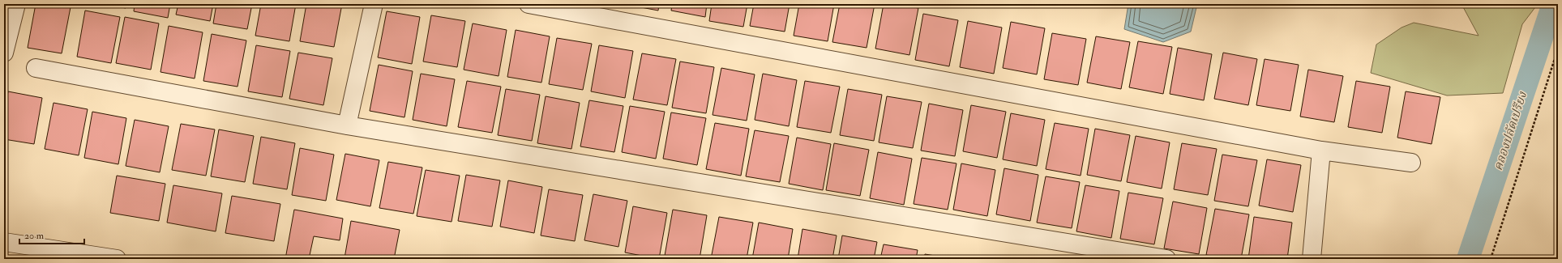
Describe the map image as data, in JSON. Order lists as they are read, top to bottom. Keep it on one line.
{"water":["คลองปลัดเปรียง"],"scale_bar":"20 m"}
